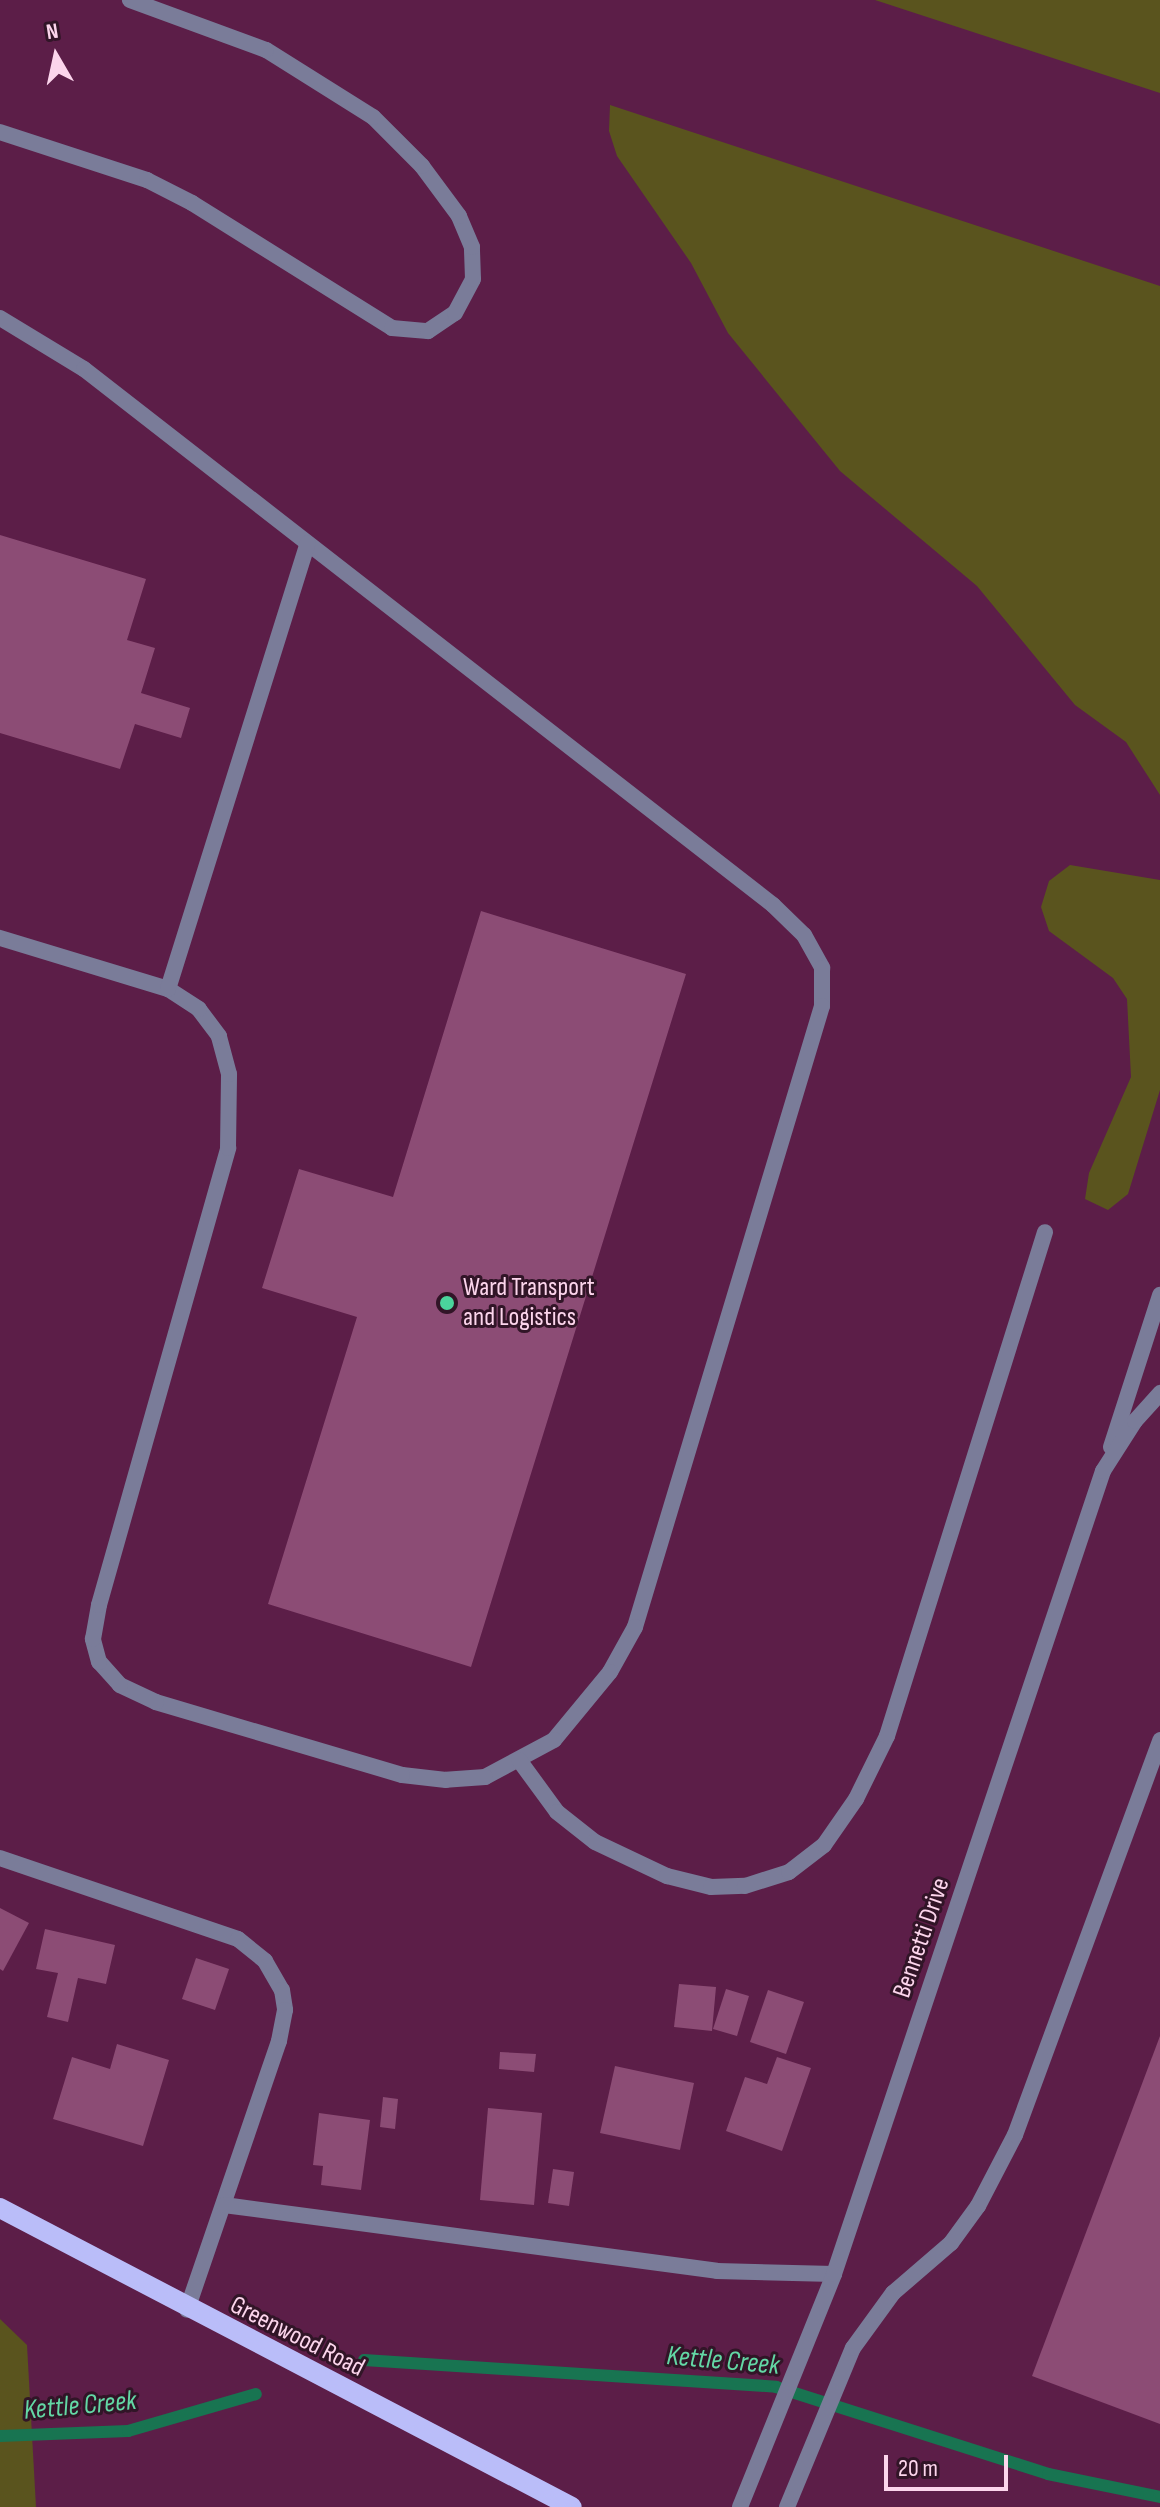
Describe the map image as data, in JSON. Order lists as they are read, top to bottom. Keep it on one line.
{"streets":{"main road":["Greenwood Road"],"lane":["Bennetti Drive"]},"water":["Kettle Creek"],"places":["Ward Transport and Logistics"],"scale_bar":"20 m","north":"top"}
